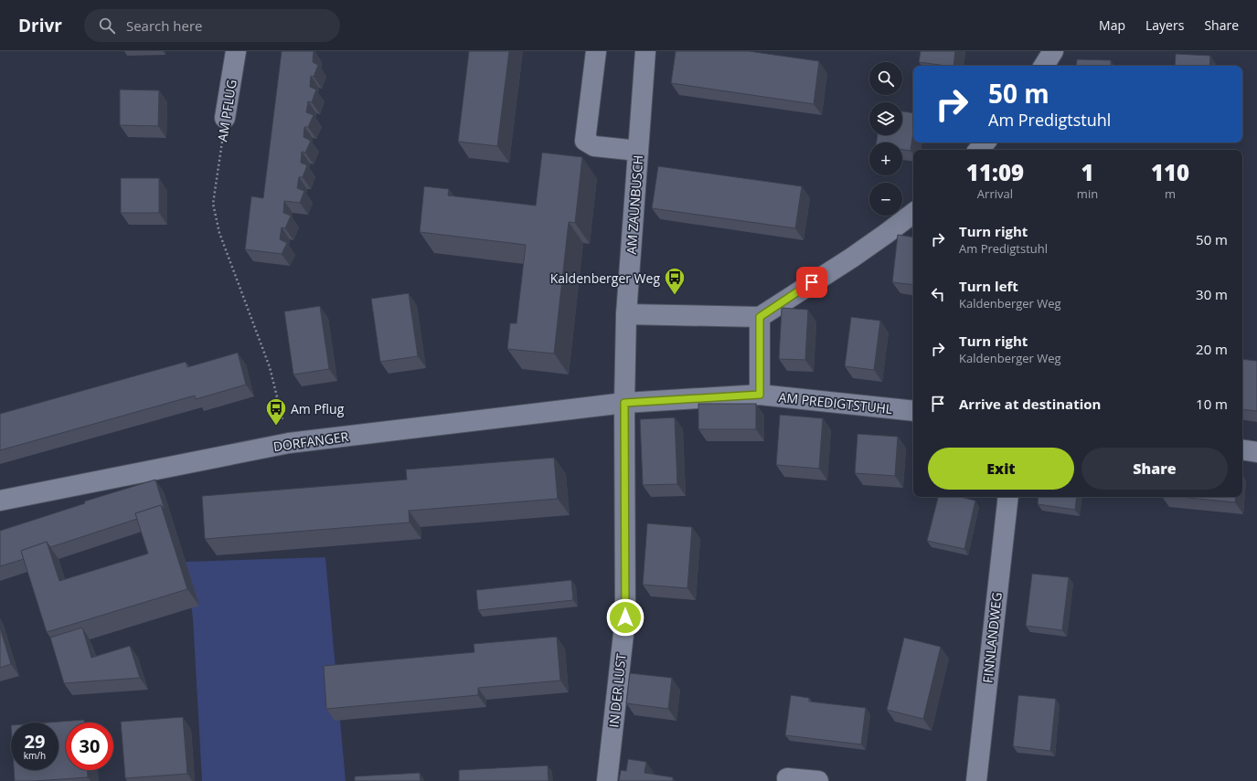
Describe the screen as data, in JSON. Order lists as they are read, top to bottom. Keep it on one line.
{"streets":{"street":["AM PFLUG","AM ZAUNBUSCH","AM PREDIGTSTUHL","DORFANGER","FINNLANDWEG","IN DER LUST"]},"crossings":[["AM PFLUG","DORFANGER"],["AM ZAUNBUSCH","AM PREDIGTSTUHL"],["AM ZAUNBUSCH","DORFANGER"],["AM ZAUNBUSCH","IN DER LUST"],["AM PREDIGTSTUHL","DORFANGER"],["AM PREDIGTSTUHL","IN DER LUST"],["DORFANGER","IN DER LUST"]],"places":{"bus stop":["Kaldenberger Weg","Am Pflug"]},"page":{"header":"Drivr","search":"Search here","nav":["Map","Layers","Share"],"map_buttons":["+","−"],"turn":["50 m","Am Predigtstuhl"],"eta":["11:09","Arrival","1","min","110","m"],"list":[{"name":"Turn right","note":"Am Predigtstuhl","value":"50 m"},{"name":"Turn left","note":"Kaldenberger Weg","value":"30 m"},{"name":"Turn right","note":"Kaldenberger Weg","value":"20 m"},{"name":"Arrive at destination","value":"10 m"}],"buttons":["Exit","Share"],"speed":"29 km/h","limit":"30"}}
